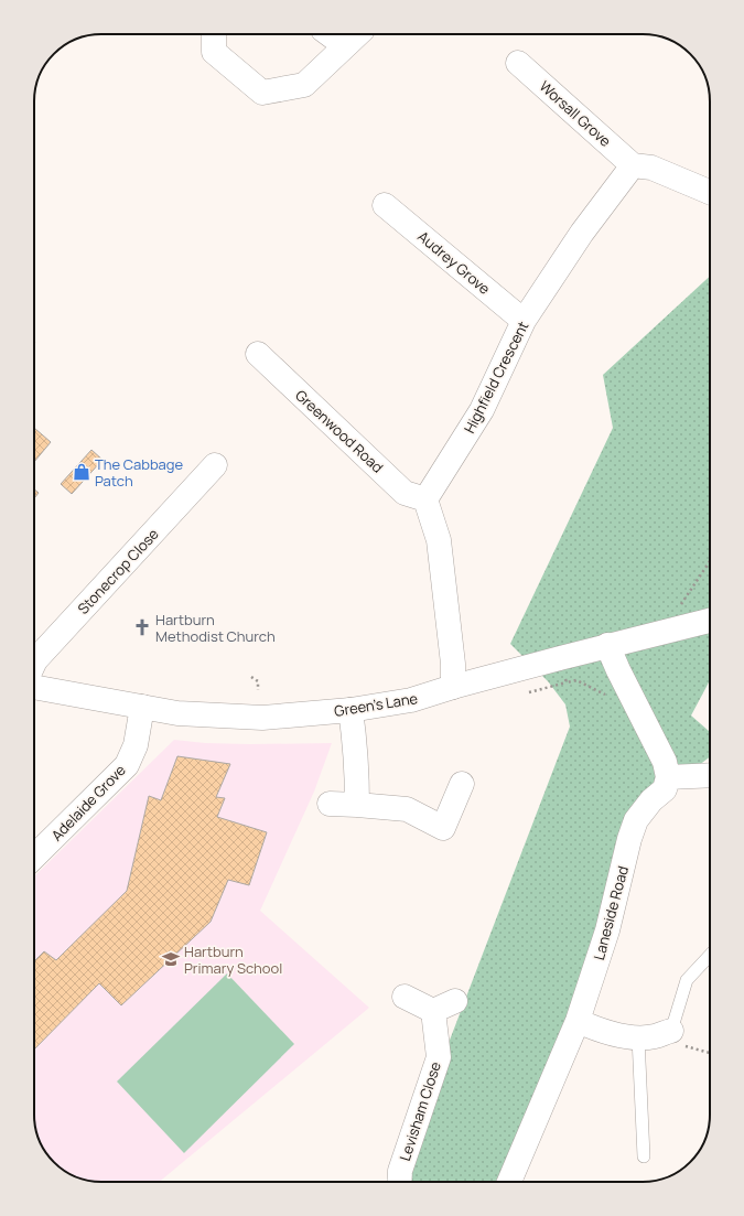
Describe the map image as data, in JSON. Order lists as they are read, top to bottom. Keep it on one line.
{"streets":{"street":["Worsall Grove","Audrey Grove","Highfield Crescent","Greenwood Road","Stonecrop Close","Green's Lane","Adelaide Grove","Laneside Road","Levisham Close"]},"crossings":[["Worsall Grove","Highfield Crescent"],["Audrey Grove","Highfield Crescent"],["Highfield Crescent","Greenwood Road"],["Green's Lane","Adelaide Grove"]],"places":{"shop":["The Cabbage Patch"],"church":["Hartburn Methodist Church"],"school or university":["Hartburn Primary School"]}}
